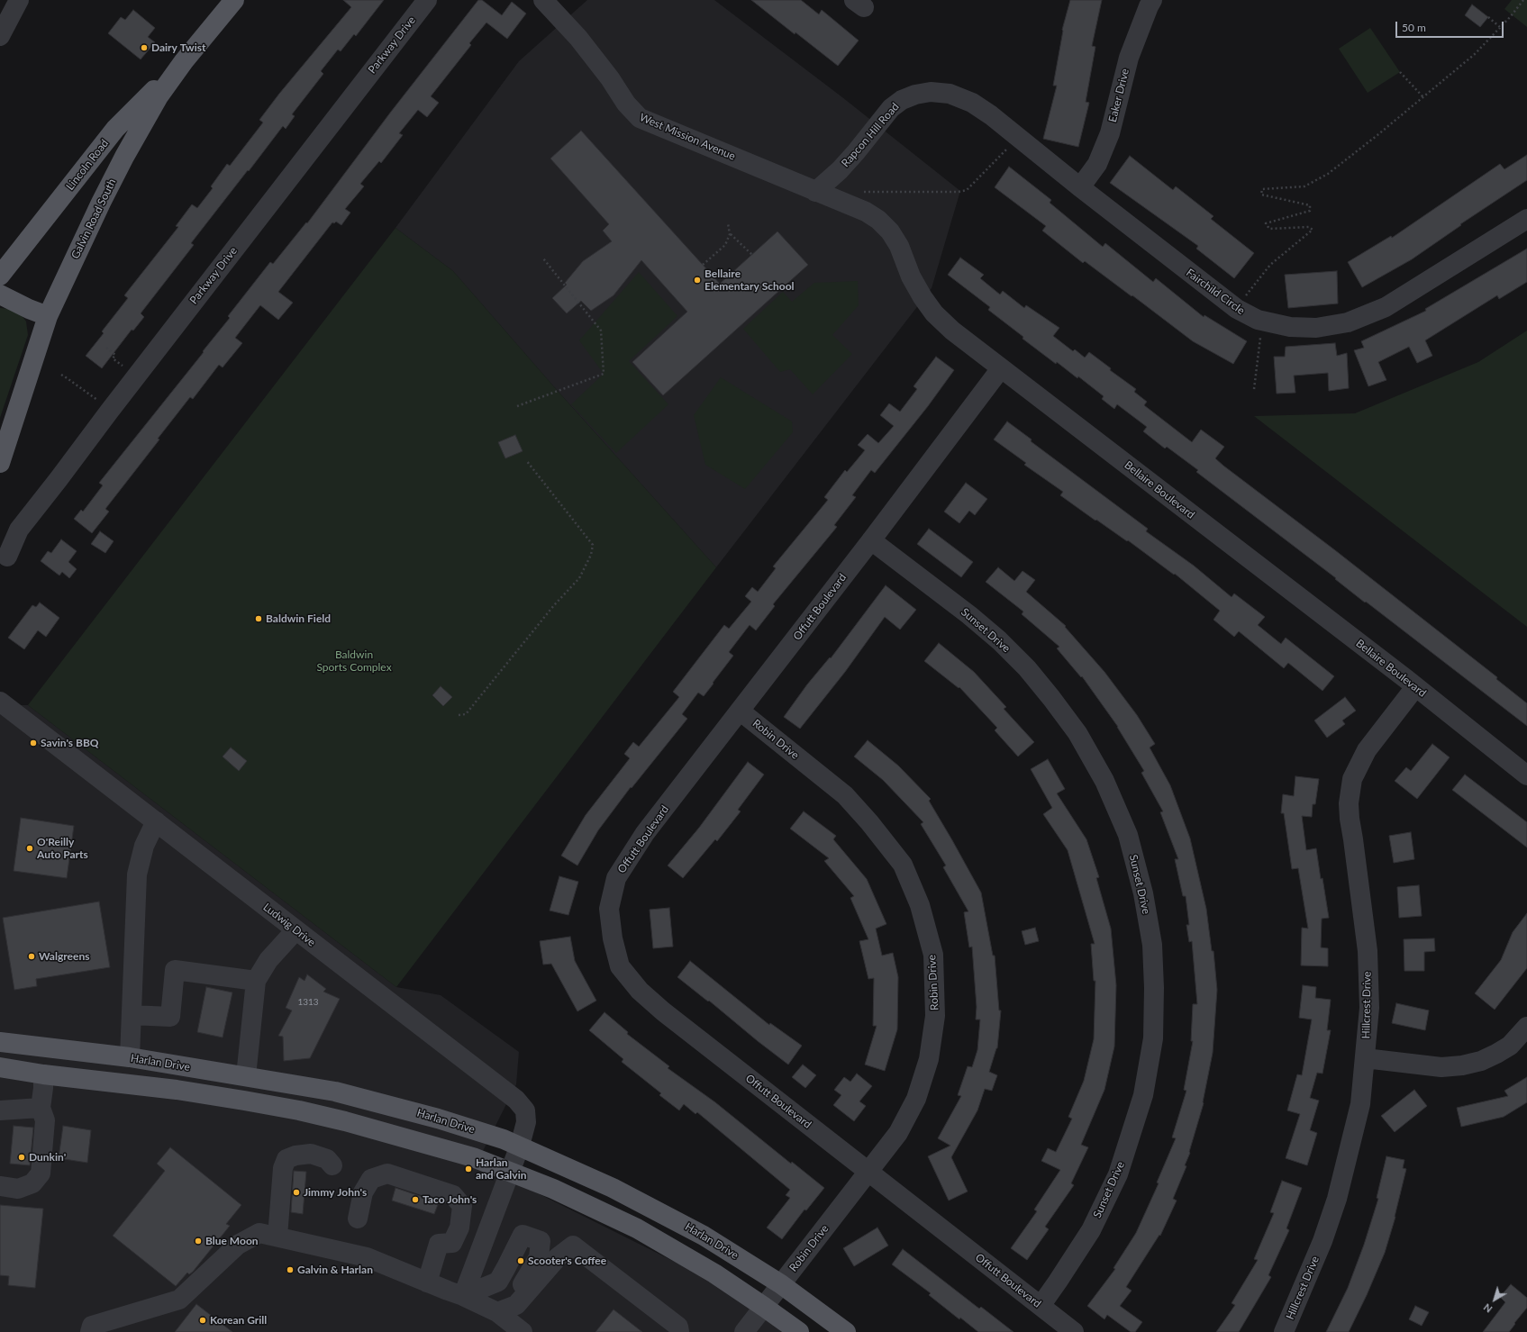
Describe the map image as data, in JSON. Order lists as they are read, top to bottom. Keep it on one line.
{"streets":{"main road":["Lincoln Road","Galvin Road South","Harlan Drive"],"street":["Parkway Drive","Eaker Drive","Rapcon Hill Road","West Mission Avenue","Fairchild Circle","Bellaire Boulevard","Offutt Boulevard","Sunset Drive","Robin Drive","Ludwig Drive","Hillcrest Drive"]},"crossings":[["Eaker Drive","Fairchild Circle"],["Rapcon Hill Road","West Mission Avenue"],["Rapcon Hill Road","Fairchild Circle"],["Rapcon Hill Road","Bellaire Boulevard"],["West Mission Avenue","Bellaire Boulevard"],["Lincoln Road","Galvin Road South"],["Bellaire Boulevard","Offutt Boulevard"],["Bellaire Boulevard","Hillcrest Drive"],["Offutt Boulevard","Sunset Drive"],["Offutt Boulevard","Robin Drive"],["Robin Drive","Harlan Drive"],["Ludwig Drive","Harlan Drive"]],"parks":["Baldwin Sports Complex"],"places":["Dairy Twist","Bellaire Elementary School","Baldwin Field","Savin's BBQ","O'Reilly Auto Parts","Walgreens","Dunkin'","Harlan and Galvin","Jimmy John's","Taco John's","Blue Moon","Scooter's Coffee","Galvin & Harlan","Korean Grill"],"house_numbers":["1313"],"scale_bar":"50 m","north":"bottom left"}
